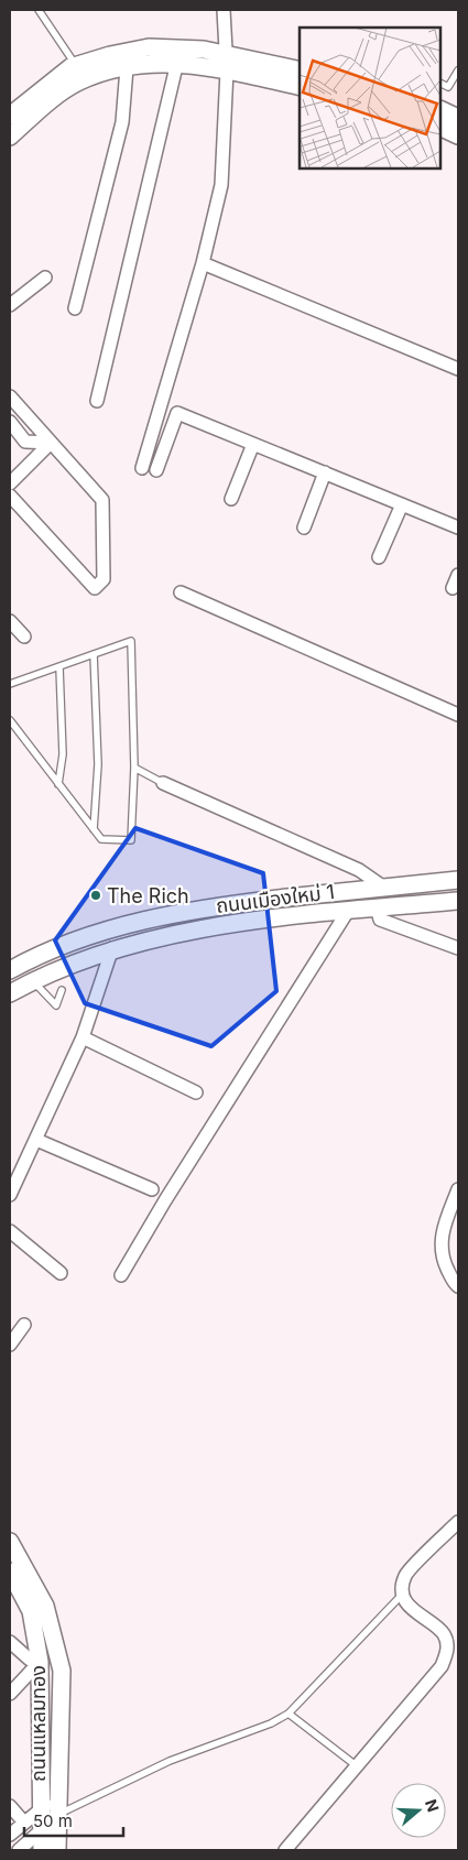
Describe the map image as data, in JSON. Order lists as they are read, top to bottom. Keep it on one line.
{"streets":{"street":["ถนนเมืองใหม่ 1","ถนนแหลมทอง"]},"places":["The Rich"],"scale_bar":"50 m","north":"right"}
